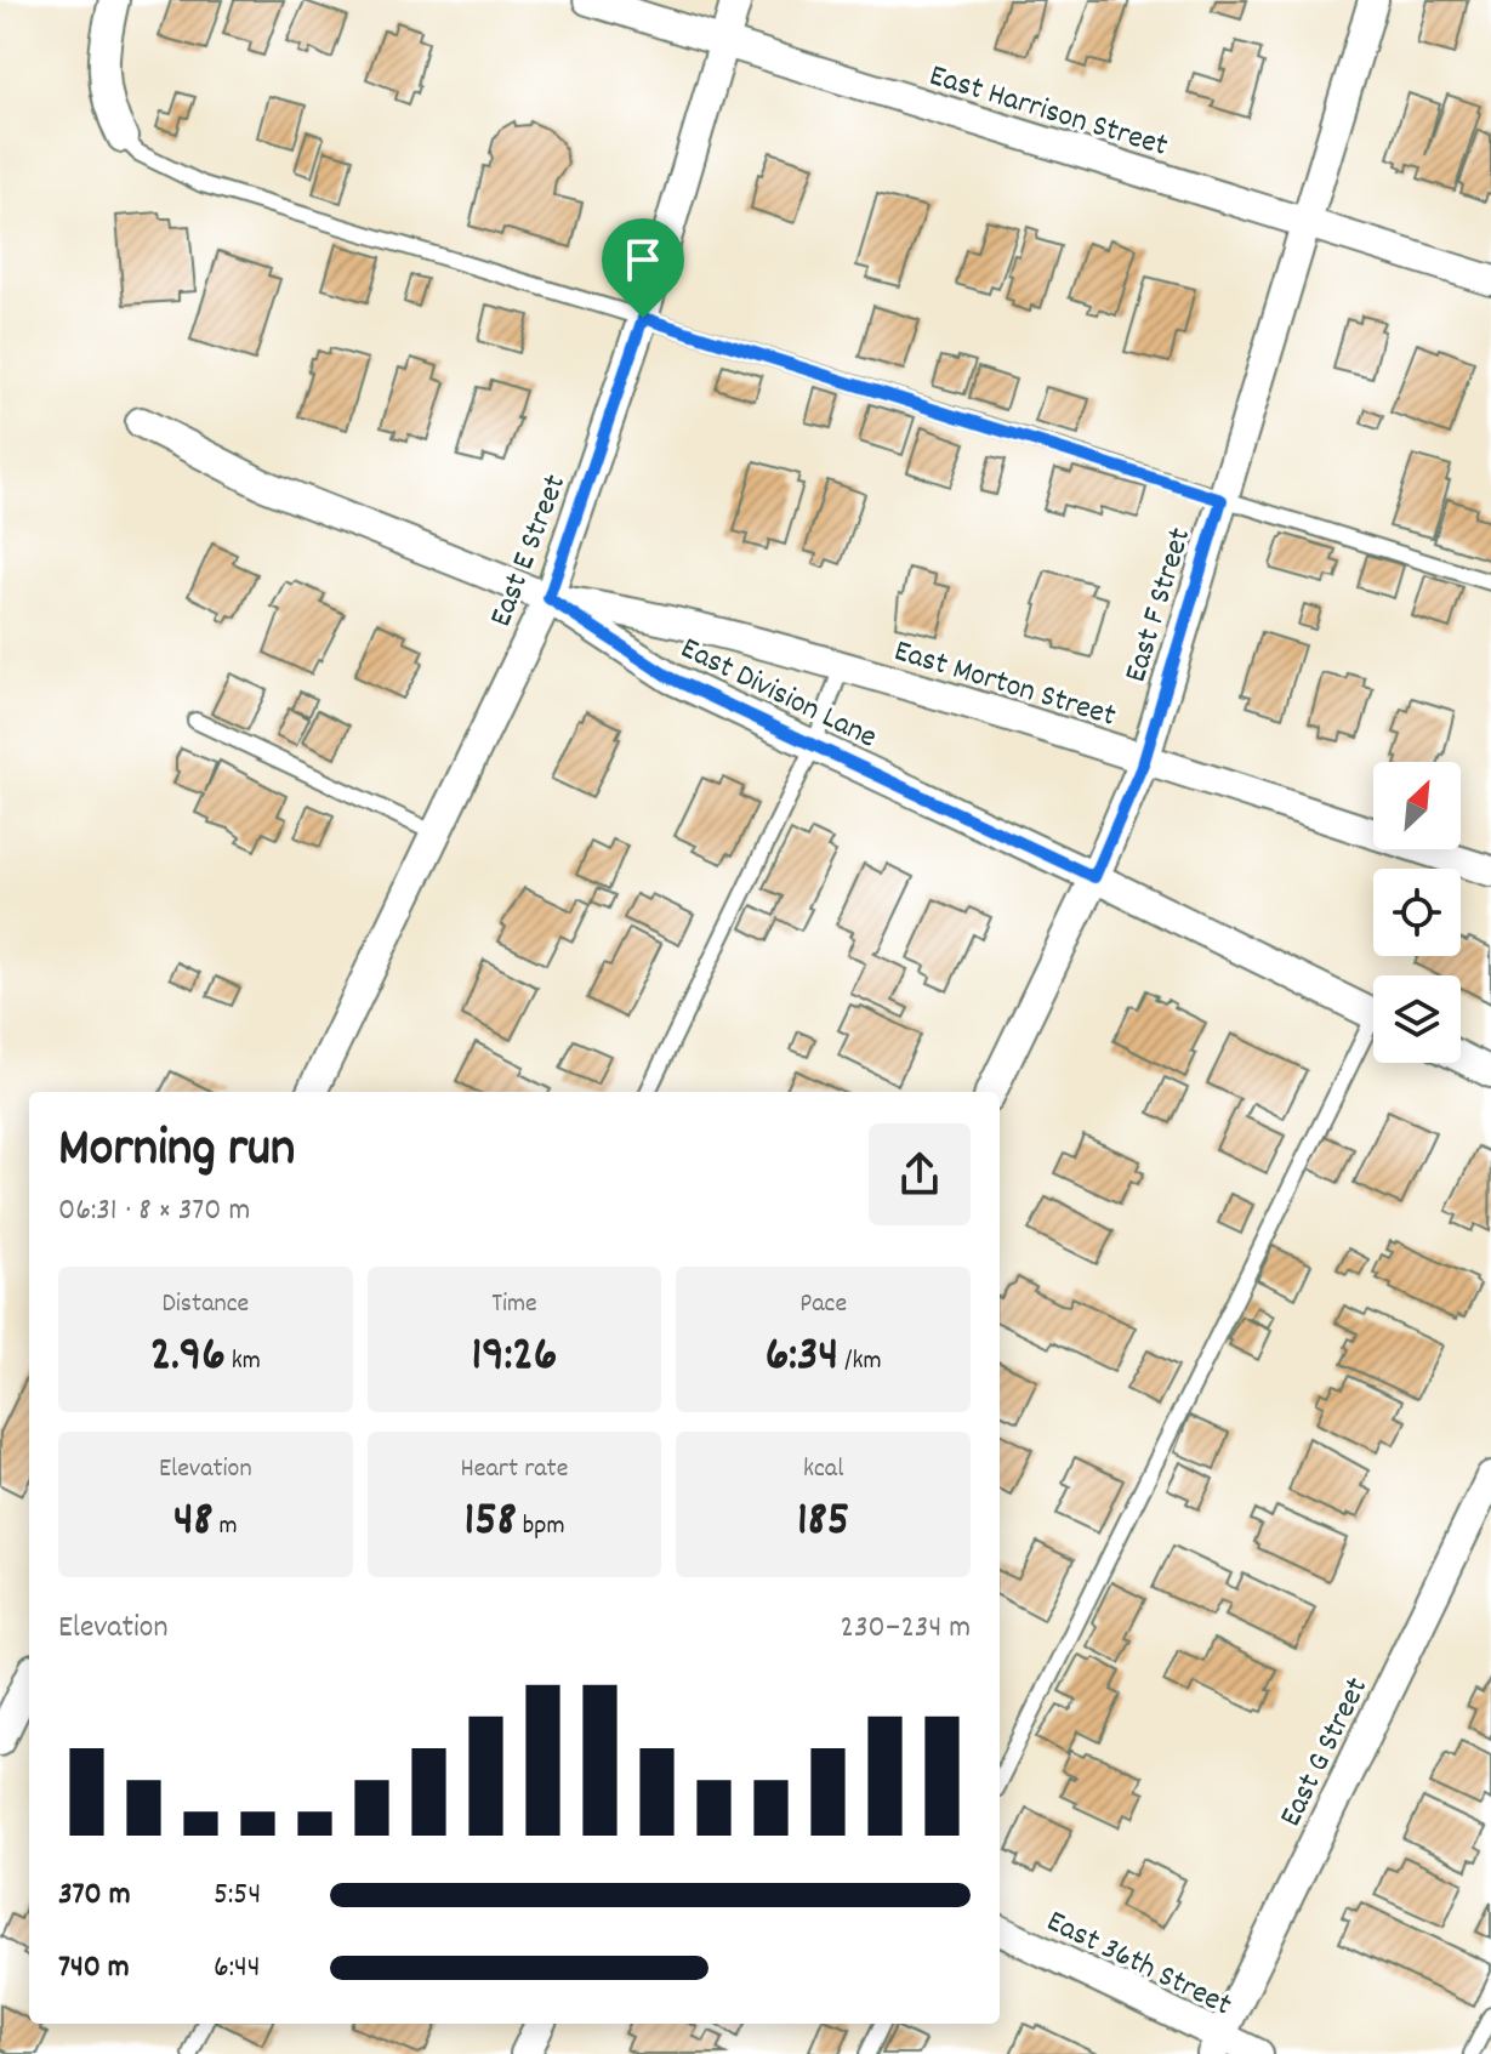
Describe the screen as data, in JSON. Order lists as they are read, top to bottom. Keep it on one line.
{"streets":{"street":["East Harrison Street","East E Street","East F Street","East Morton Street","East Division Lane","East G Street","East 36th Street"]},"crossings":[["East Harrison Street","East E Street"],["East Harrison Street","East F Street"],["East E Street","East Morton Street"],["East E Street","East Division Lane"],["East F Street","East Morton Street"],["East F Street","East Division Lane"],["East Morton Street","East Division Lane"],["East G Street","East 36th Street"]],"north":"top right","page":{"heading":["Morning run","06:31 · 8 × 370 m"],"stats":[["Distance","2.96 km"],["Time","19:26"],["Pace","6:34 /km"],["Elevation","48 m"],["Heart rate","158 bpm"],["kcal","185"]],"chart":["Elevation","230–234 m"],"list":[{"name":"370 m","note":"5:54"},{"name":"740 m","note":"6:44"}]}}
